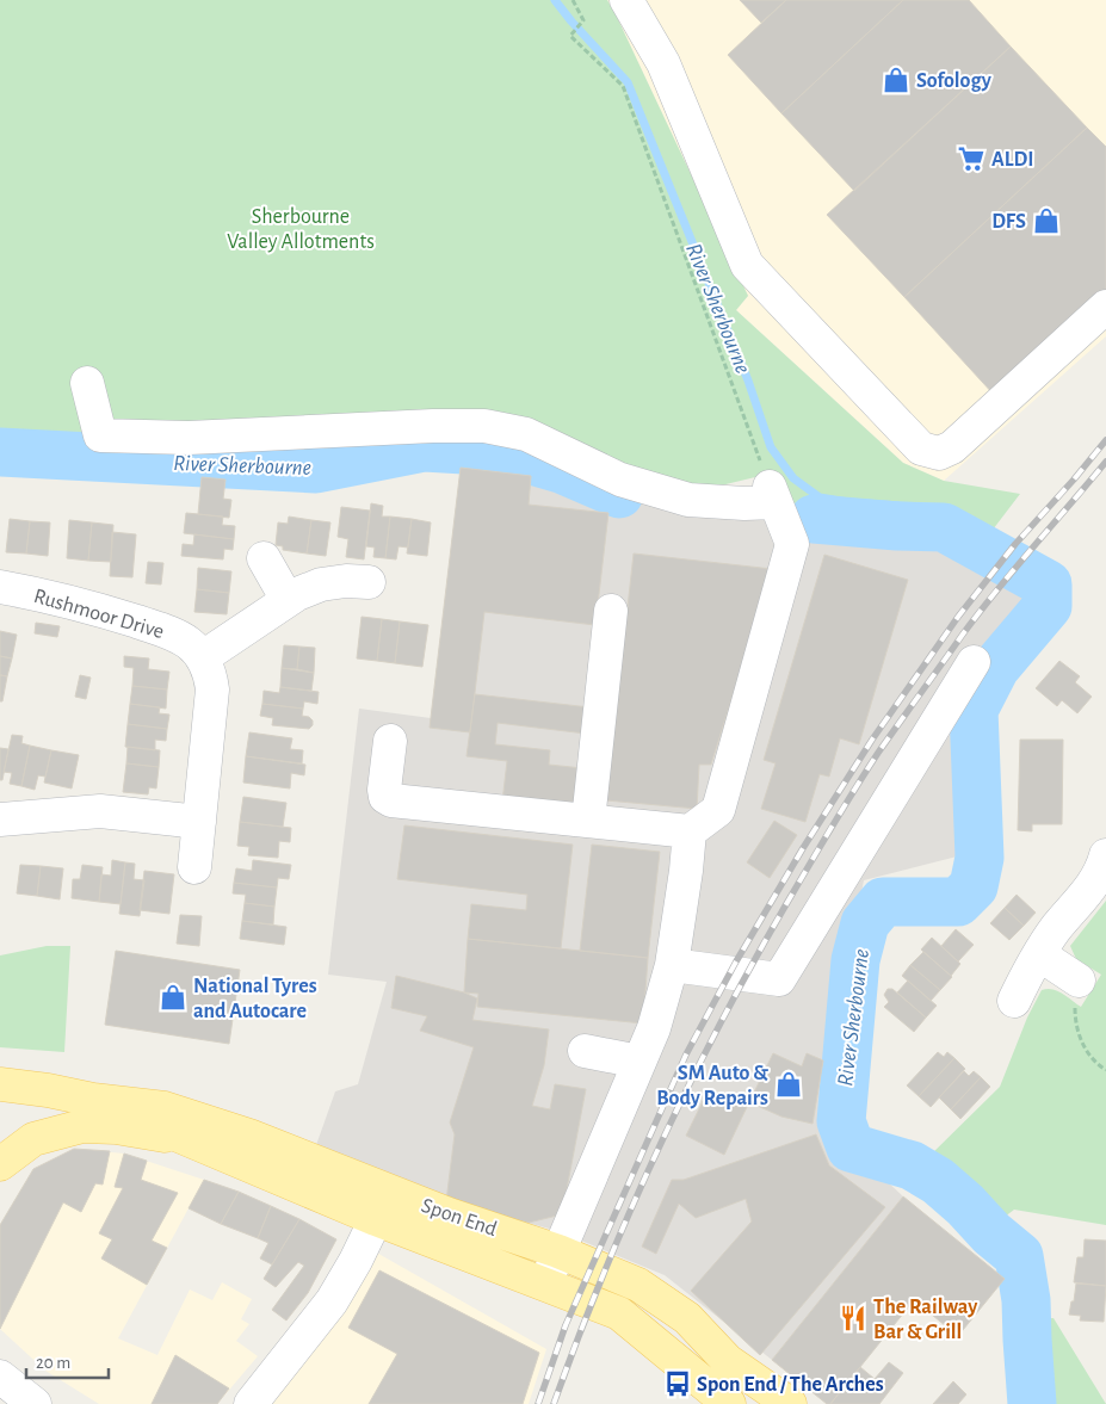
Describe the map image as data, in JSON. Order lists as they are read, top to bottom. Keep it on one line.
{"streets":{"main road":["Spon End"],"street":["Rushmoor Drive"]},"water":["River Sherbourne"],"parks":["Sherbourne Valley Allotments"],"places":{"shop":["Sofology","DFS","National Tyres and Autocare","SM Auto & Body Repairs"],"supermarket":["ALDI"],"restaurant":["The Railway Bar & Grill"],"bus stop":["Spon End / The Arches"]},"scale_bar":"20 m"}
